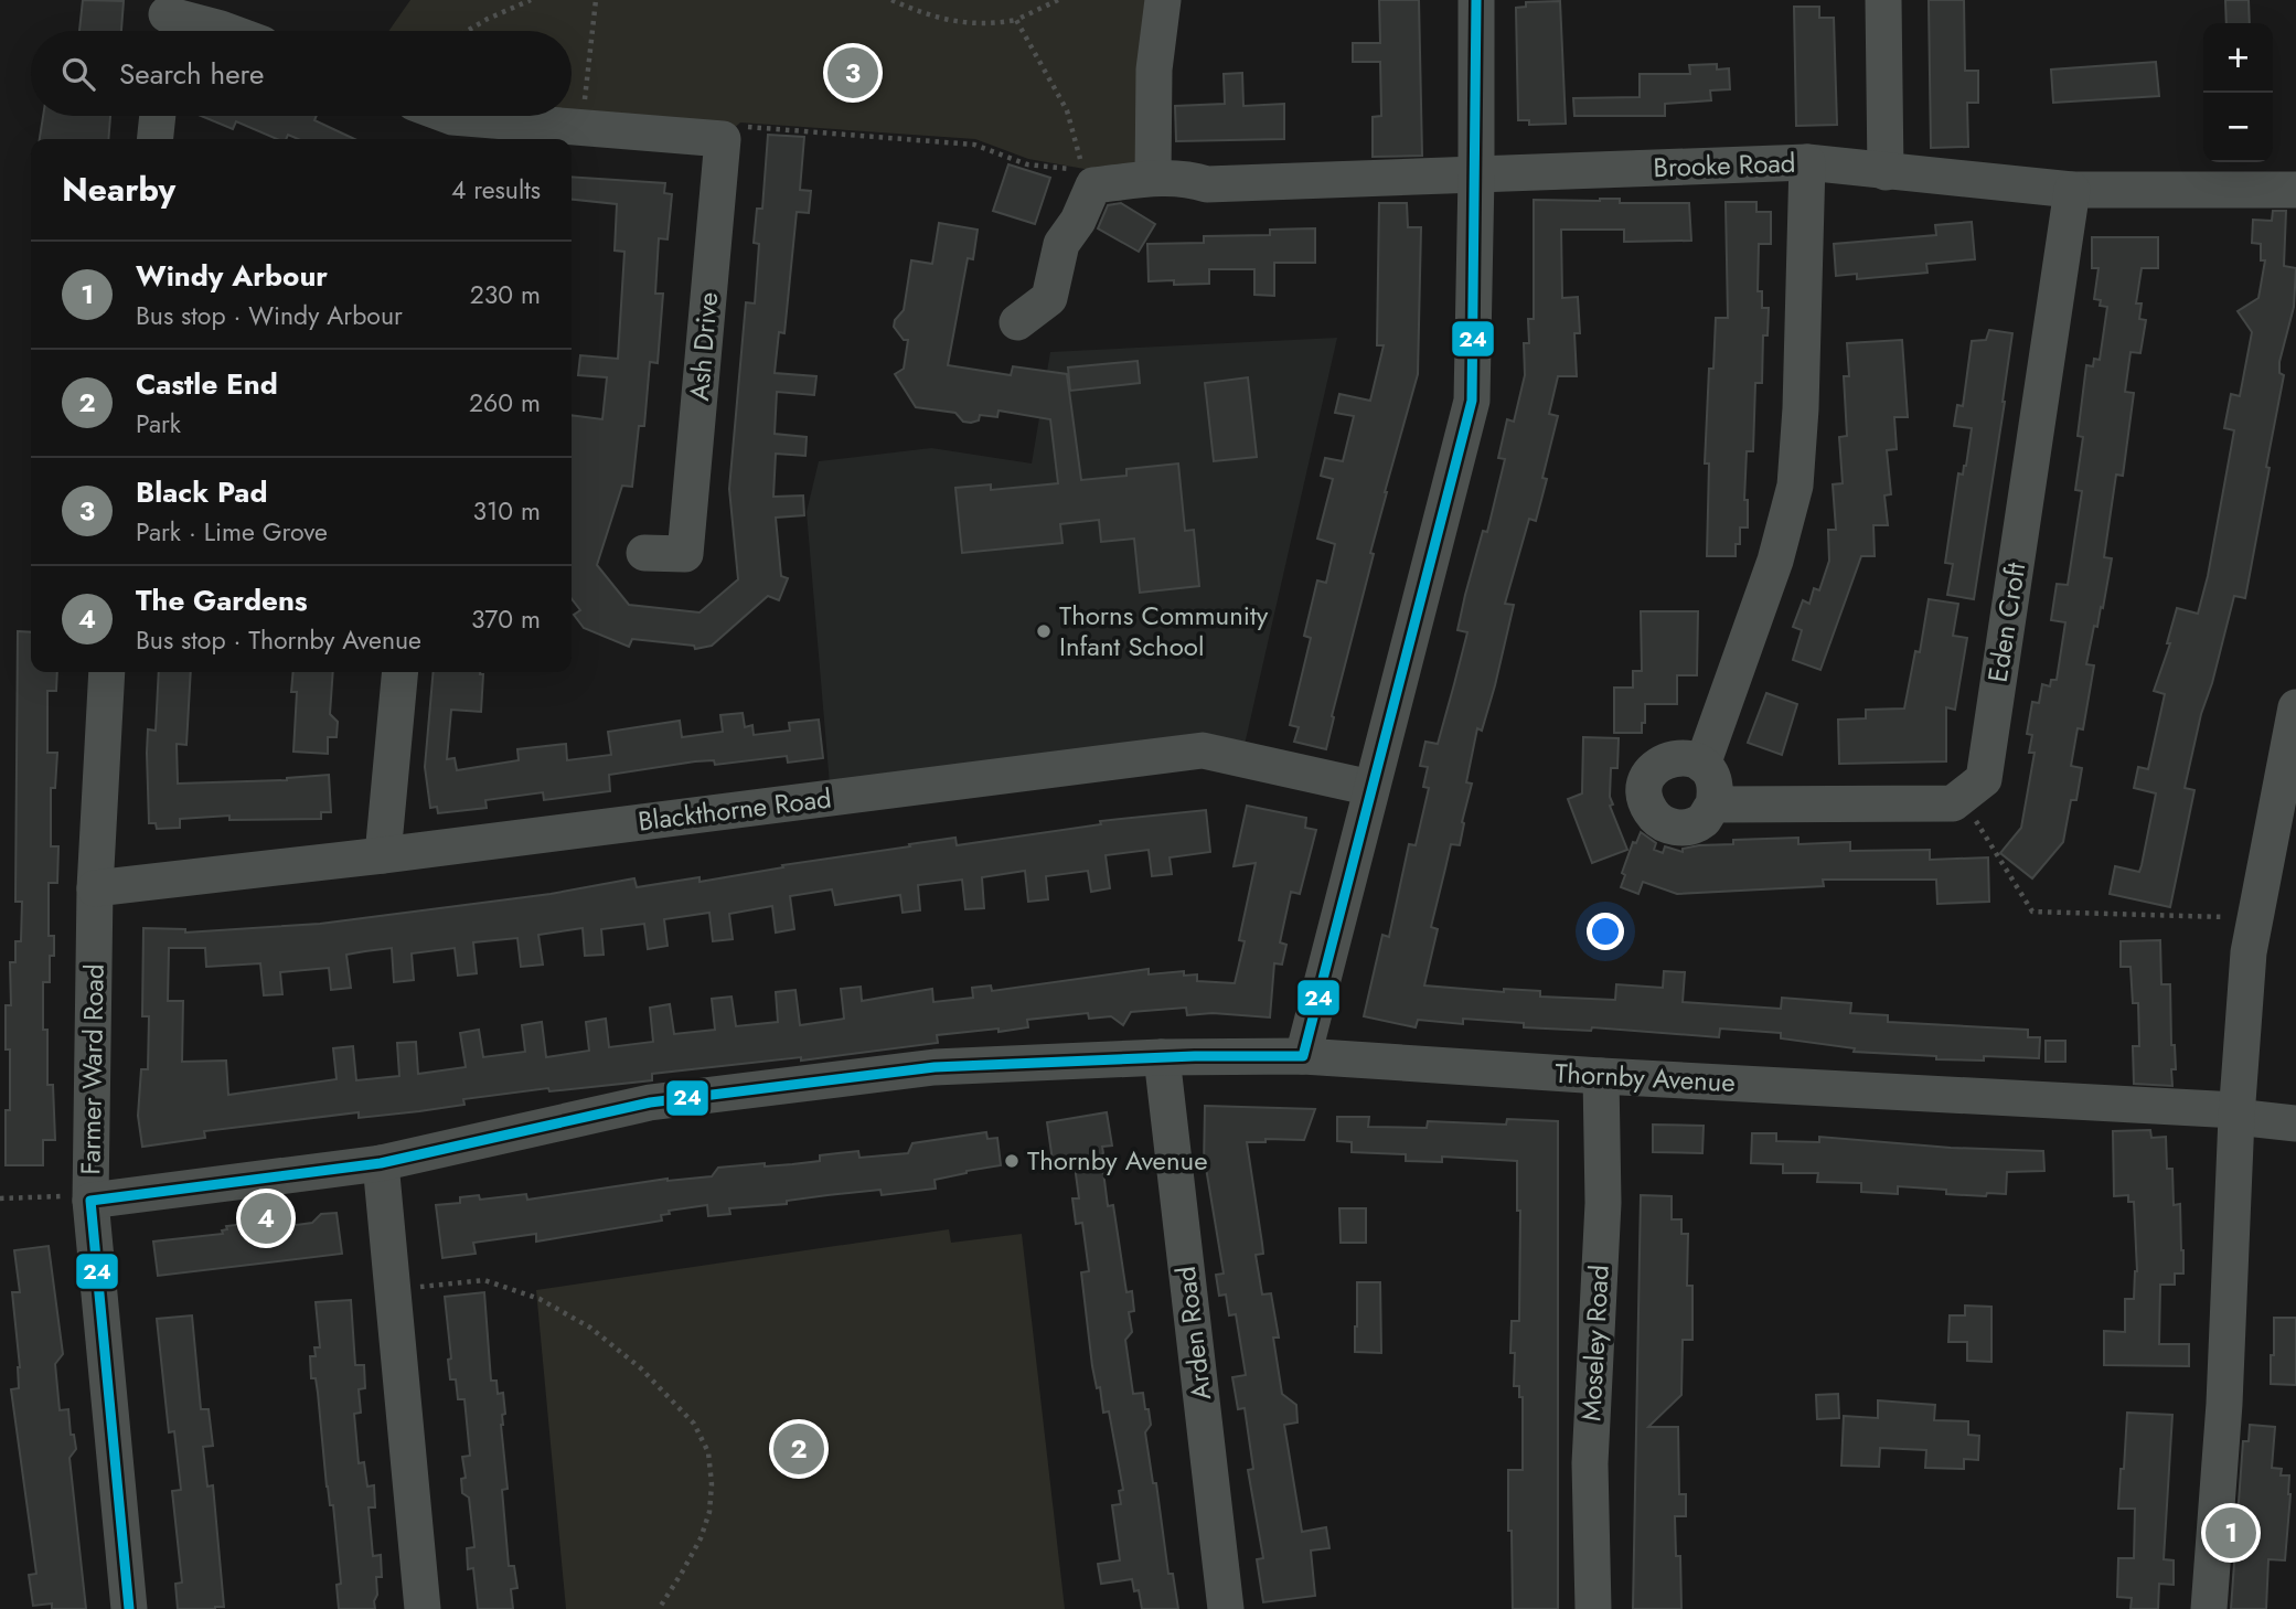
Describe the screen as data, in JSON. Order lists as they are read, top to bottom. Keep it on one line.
{"streets":{"street":["Brooke Road","Ash Drive","Eden Croft","Blackthorne Road","Farmer Ward Road","Thornby Avenue","Arden Road","Moseley Road"]},"crossings":[["Brooke Road","Eden Croft"],["Blackthorne Road","Farmer Ward Road"],["Farmer Ward Road","Thornby Avenue"],["Thornby Avenue","Arden Road"],["Thornby Avenue","Moseley Road"]],"places":["Thorns Community Infant School","Thornby Avenue"],"lines":["transit line 24"],"page":{"map_buttons":["+","−"],"search":"Search here","pins":["3","4","2","1"],"heading":["Nearby","4 results"],"list":[{"mark":"1","name":"Windy Arbour","note":"Bus stop · Windy Arbour","value":"230 m"},{"mark":"2","name":"Castle End","note":"Park","value":"260 m"},{"mark":"3","name":"Black Pad","note":"Park · Lime Grove","value":"310 m"},{"mark":"4","name":"The Gardens","note":"Bus stop · Thornby Avenue","value":"370 m"}]}}
